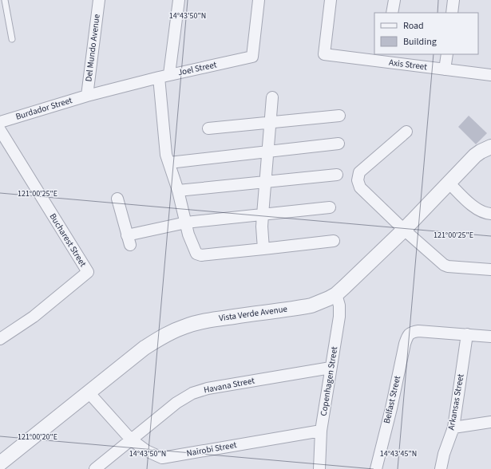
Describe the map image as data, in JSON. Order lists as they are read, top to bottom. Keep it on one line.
{"streets":{"street":["Del Mundo Avenue","Axis Street","Joel Street","Burdador Street","Bucharest Street","Vista Verde Avenue","Copenhagen Street","Havana Street","Belfast Street","Arkansas Street","Nairobi Street"]},"crossings":[["Del Mundo Avenue","Joel Street"],["Del Mundo Avenue","Burdador Street"],["Joel Street","Burdador Street"],["Vista Verde Avenue","Copenhagen Street"],["Vista Verde Avenue","Nairobi Street"],["Copenhagen Street","Havana Street"],["Copenhagen Street","Nairobi Street"],["Havana Street","Nairobi Street"],["Belfast Street","Arkansas Street"]],"legend":["Road","Building"],"coordinates":["14°43'50\"N","121°00'25\"E","121°00'20\"E","14°43'45\"N"]}
